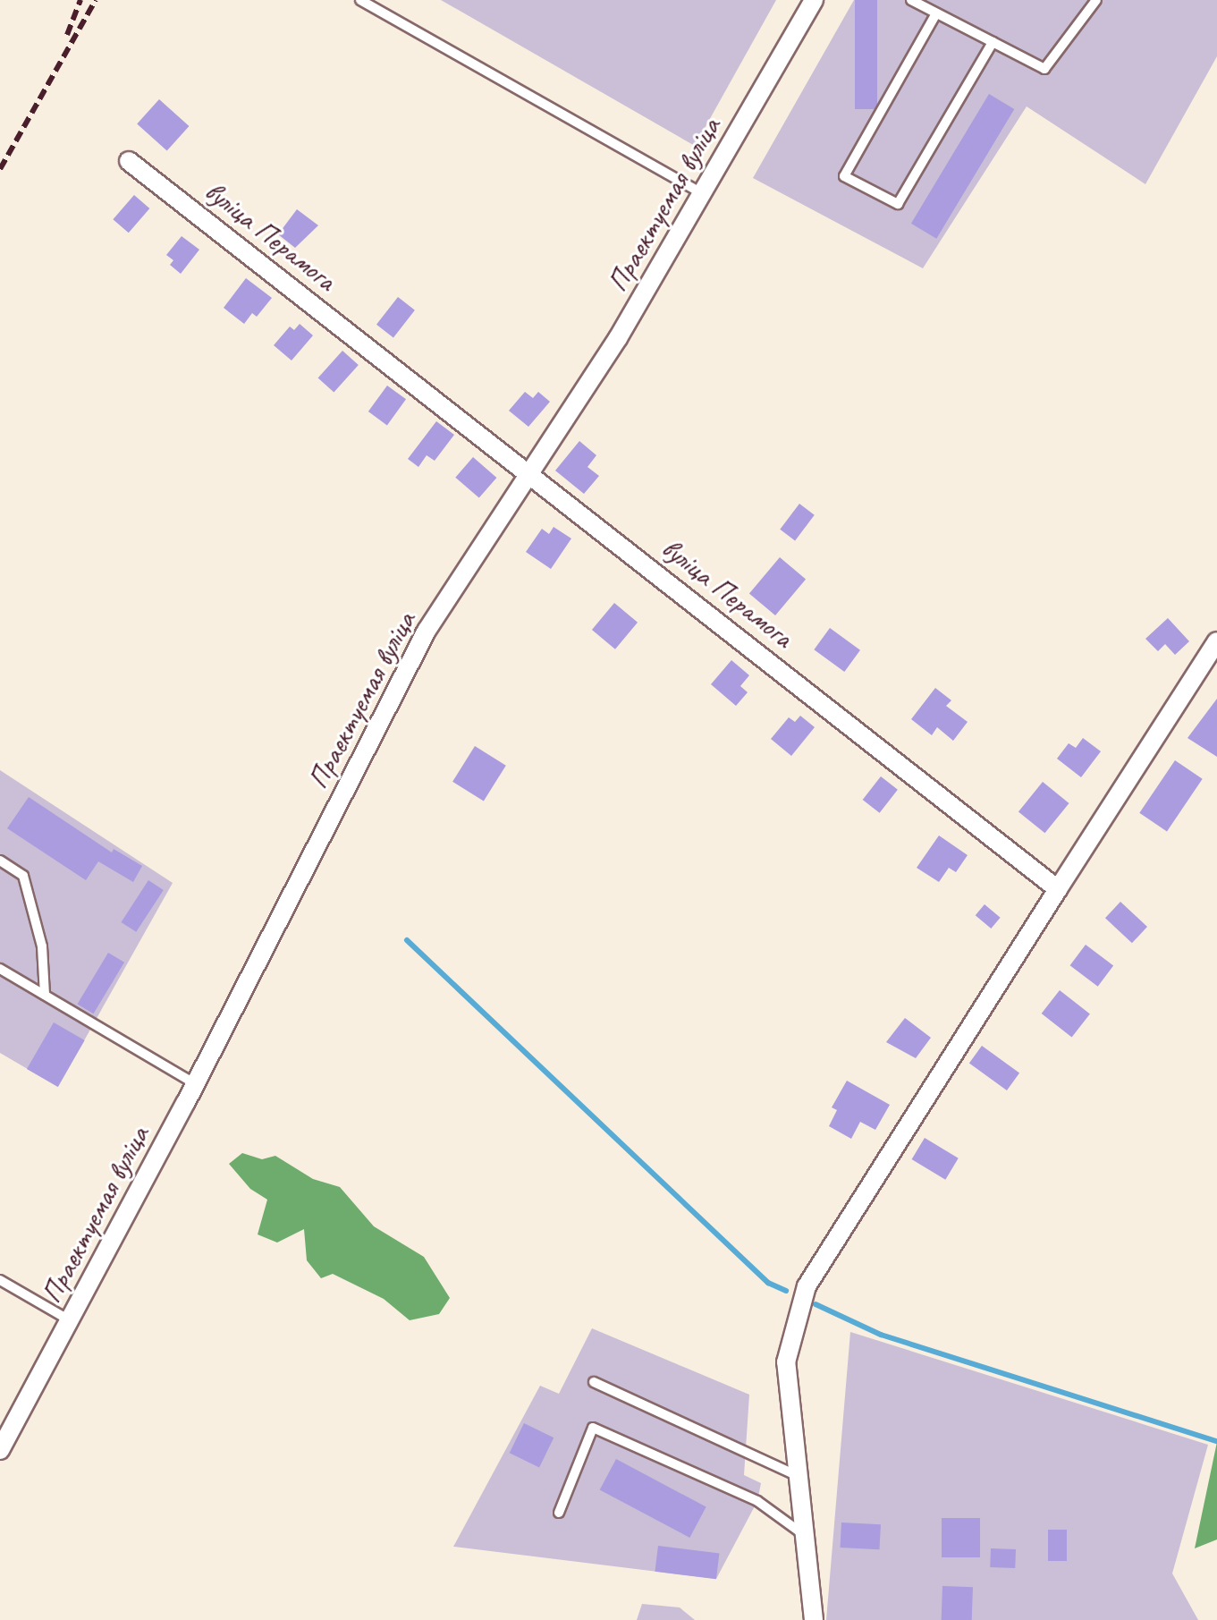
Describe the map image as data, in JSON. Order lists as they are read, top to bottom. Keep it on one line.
{"streets":{"street":["Праектуемая вуліца","вуліца Перамога"]},"crossings":[["Праектуемая вуліца","вуліца Перамога"]]}
